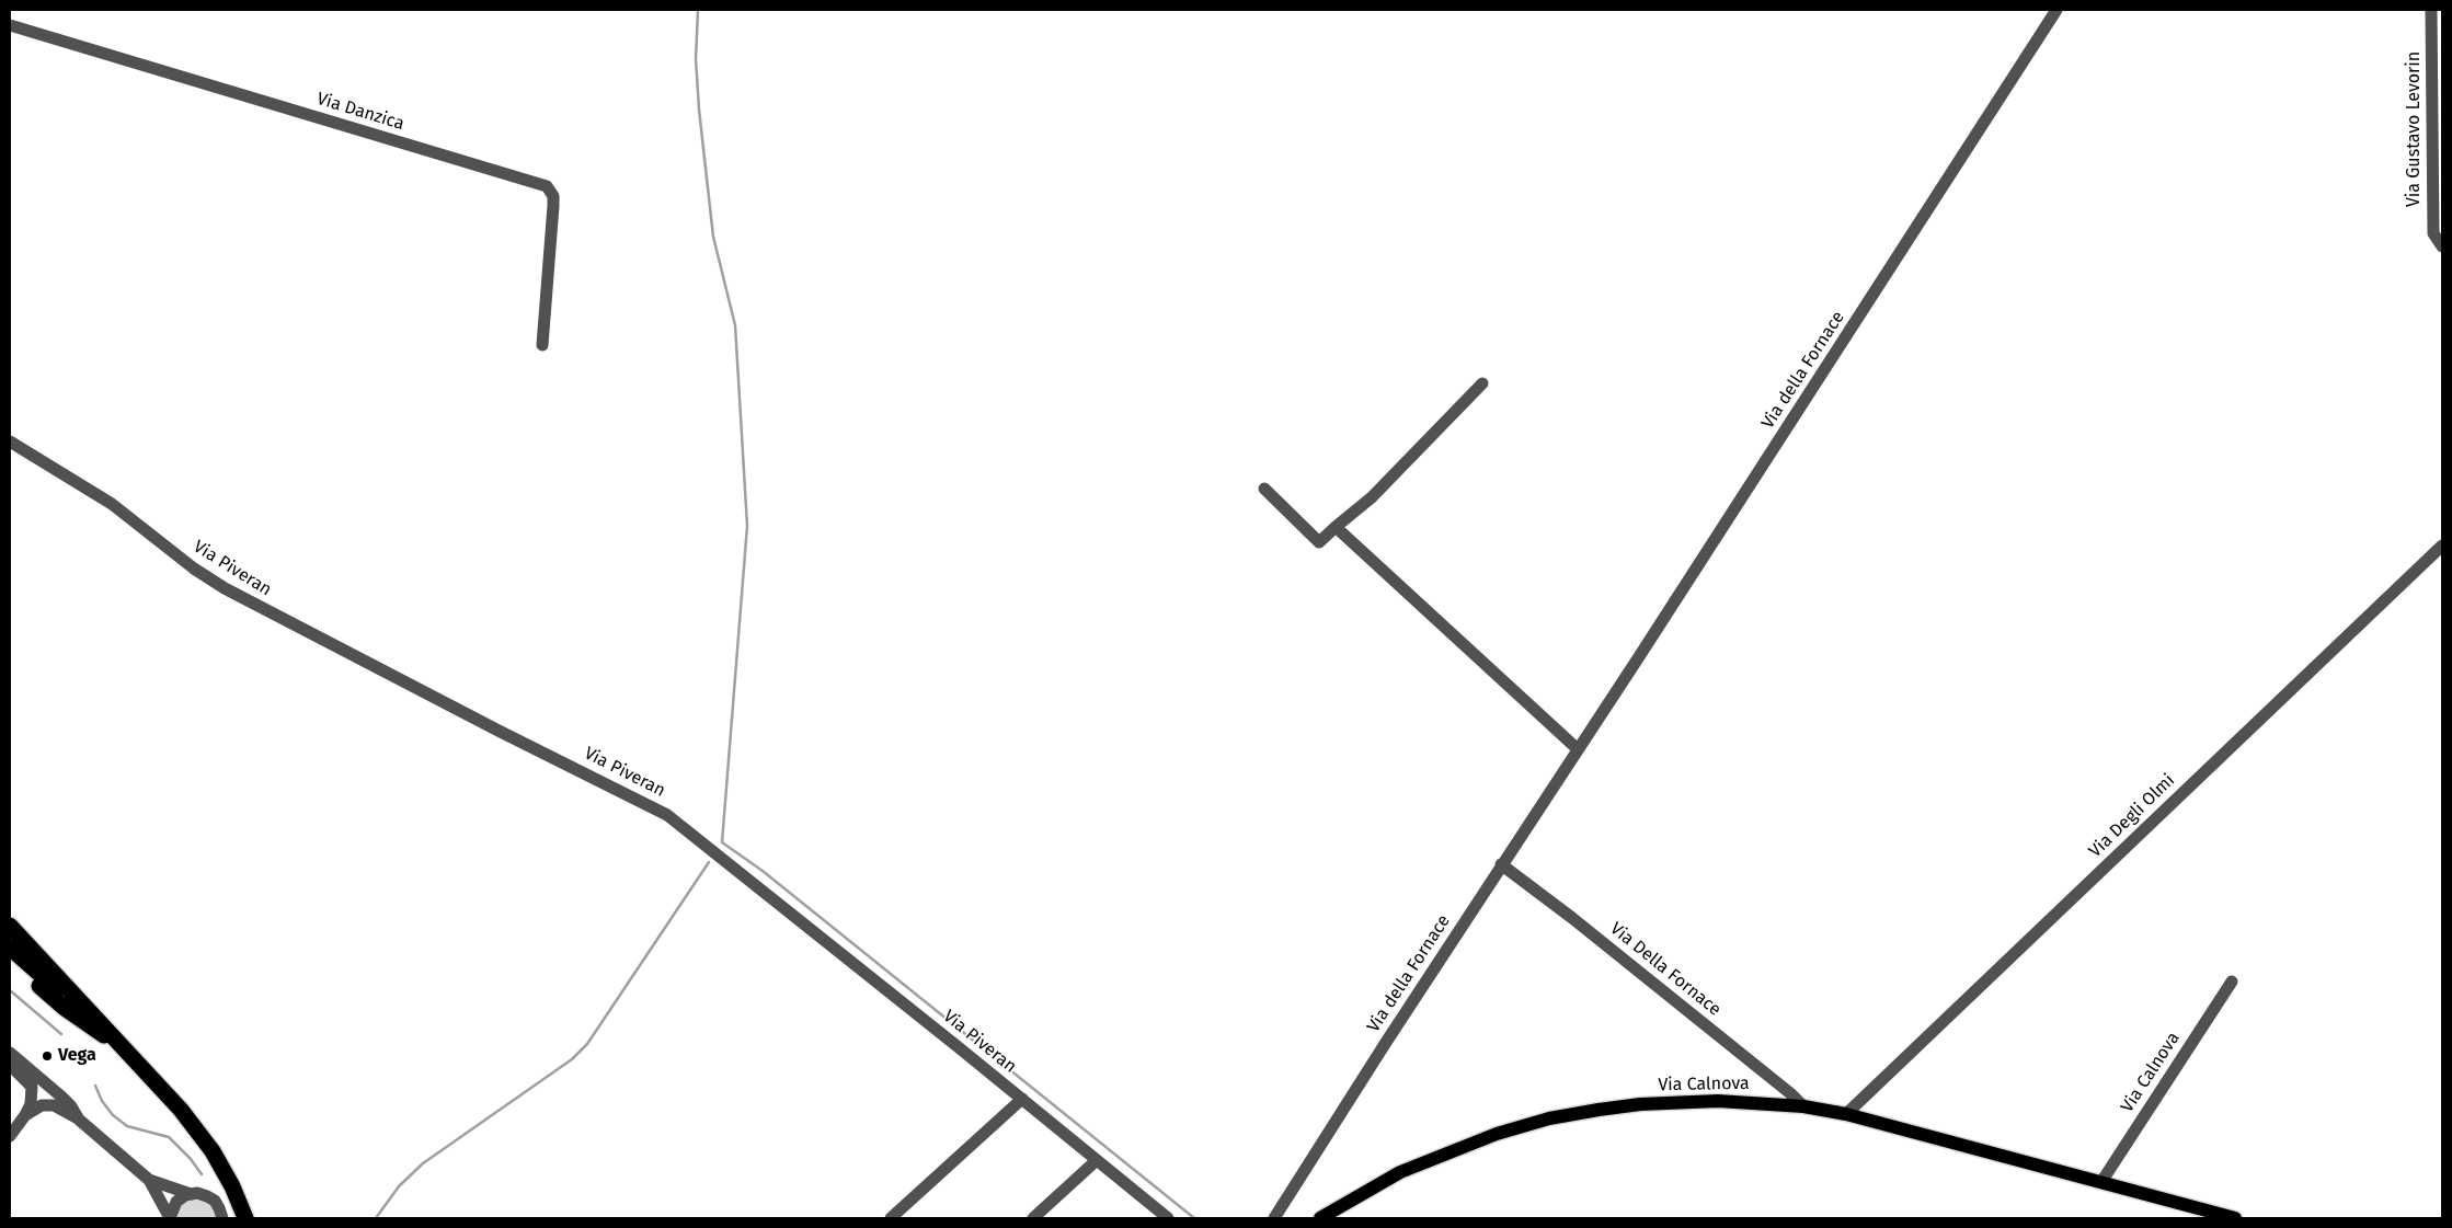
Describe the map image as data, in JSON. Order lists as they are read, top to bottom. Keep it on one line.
{"streets":{"main road":["Via Calnova"],"street":["Via Danzica","Via Gustavo Levorin","Via della Fornace","Via Piveran","Via Degli Olmi","Via Della Fornace"]},"crossings":[["Via della Fornace","Via Della Fornace"],["Via Degli Olmi","Via Calnova"],["Via Della Fornace","Via Calnova"]],"places":["Vega"]}
